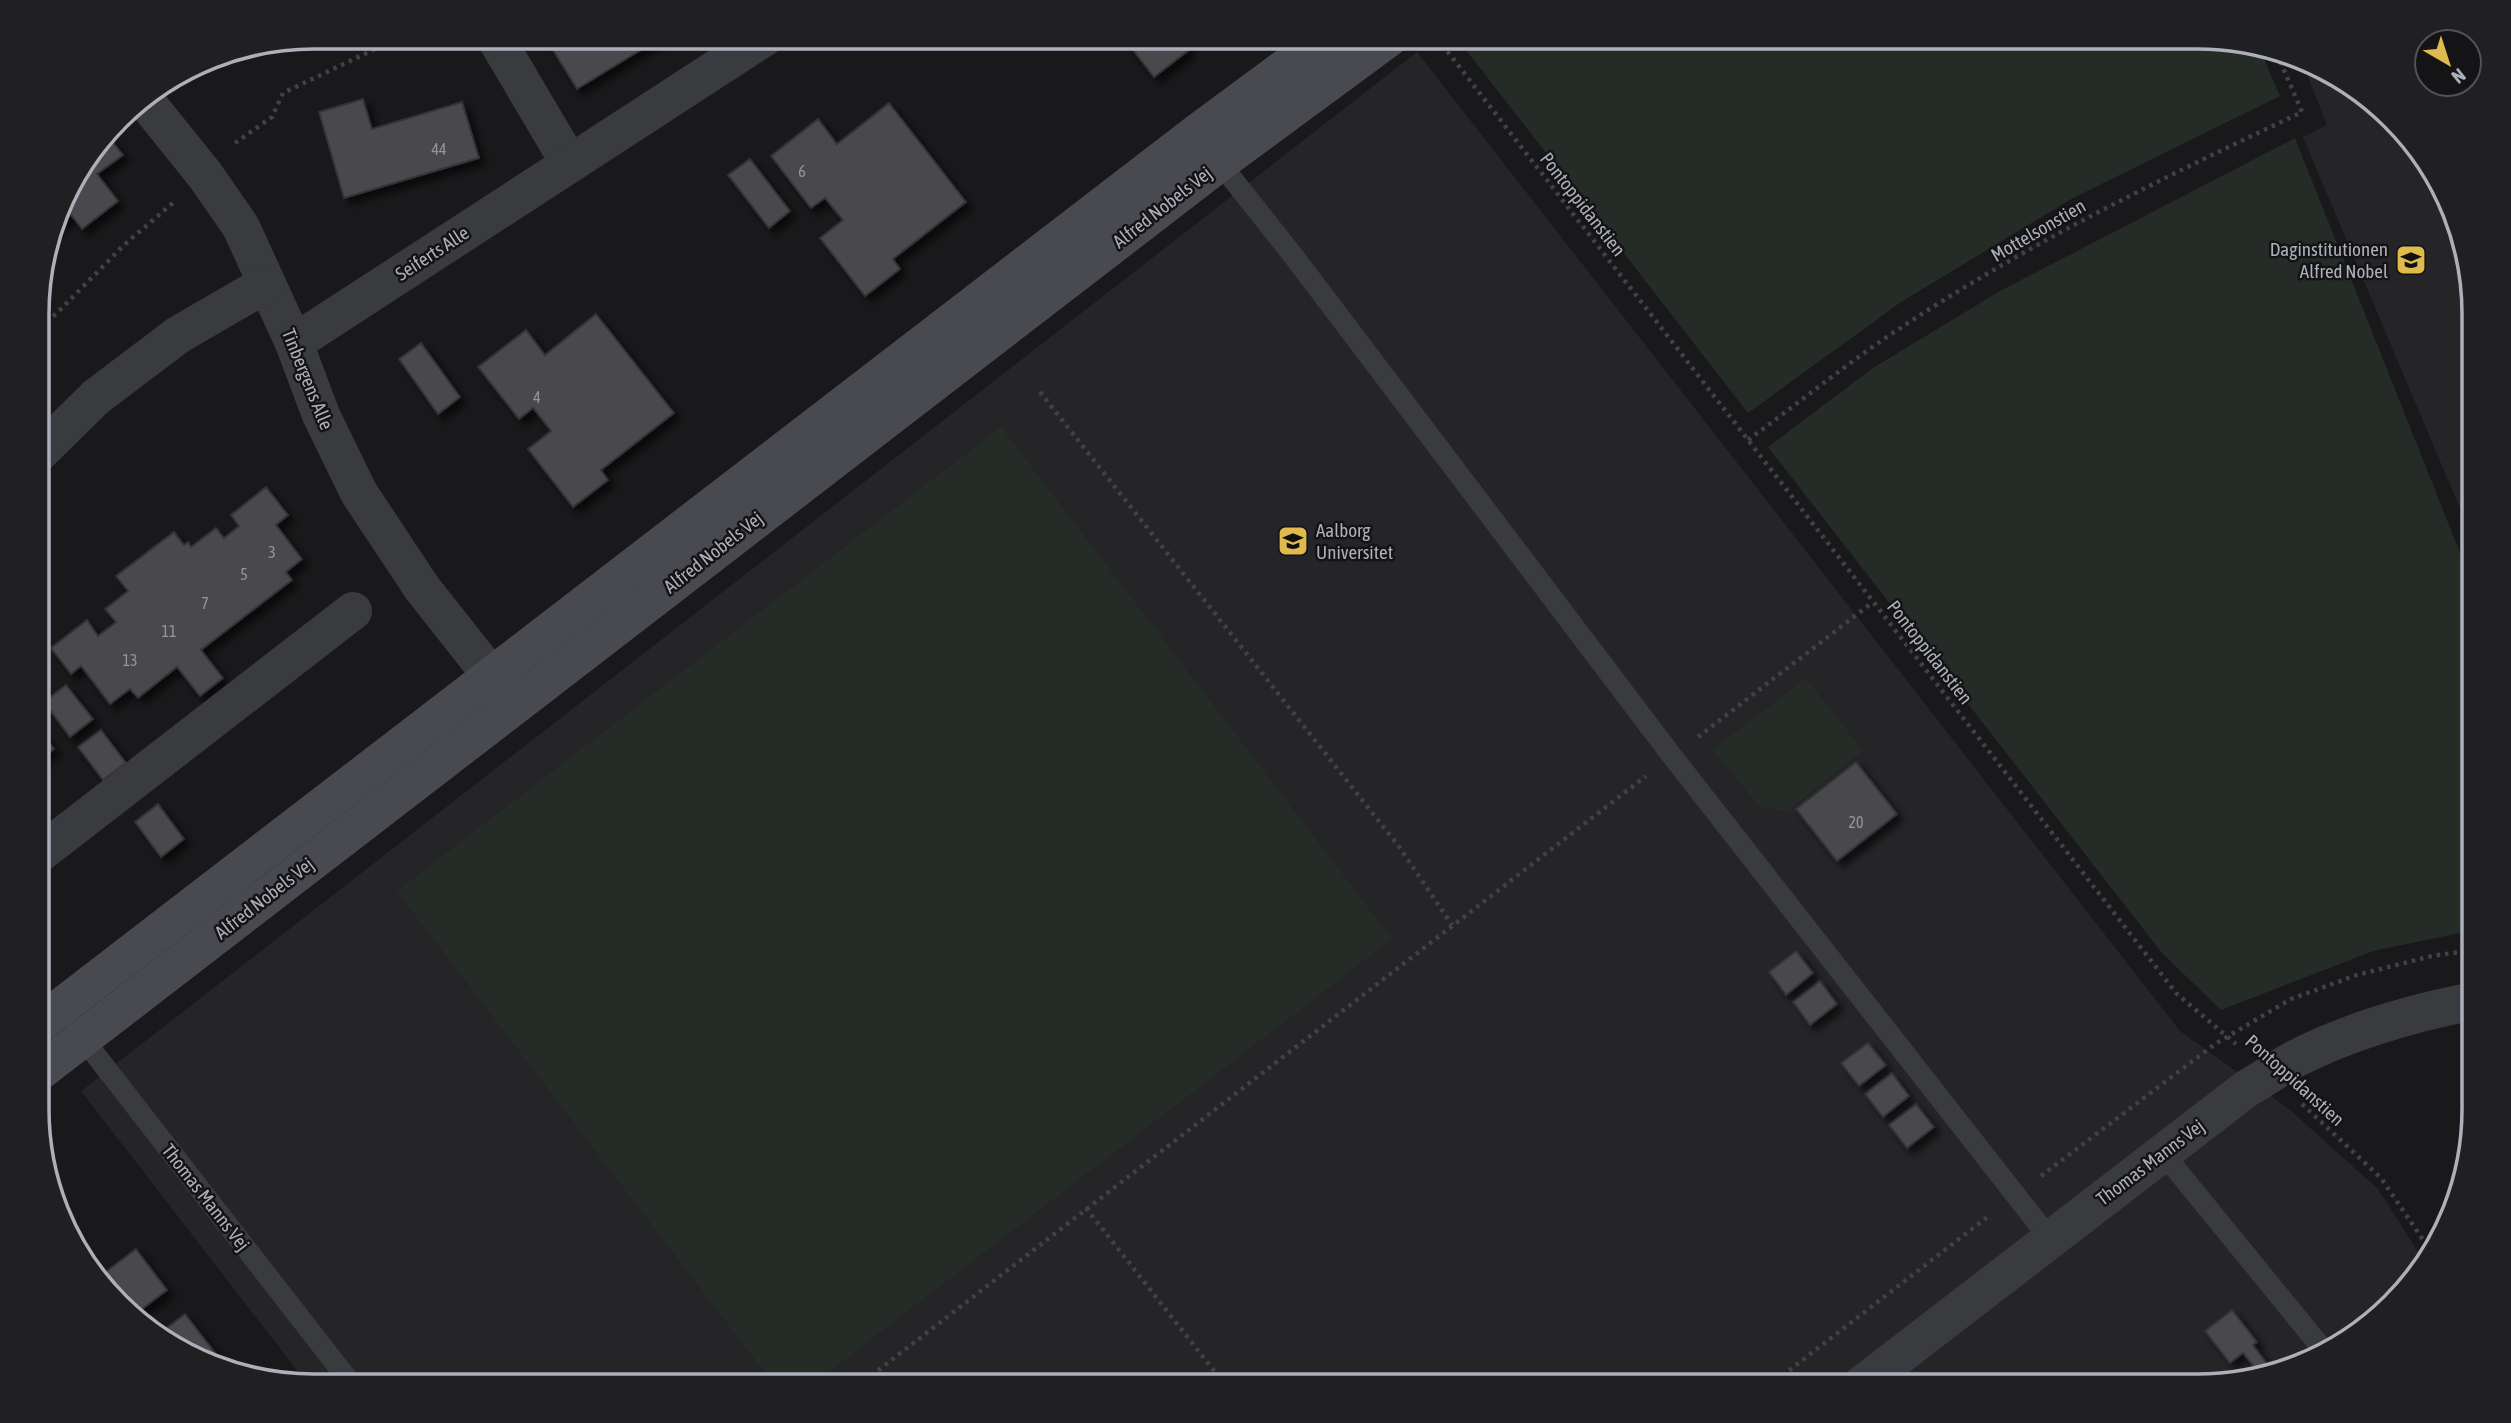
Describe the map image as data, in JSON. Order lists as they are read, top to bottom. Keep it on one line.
{"streets":{"street":["Alfred Nobels Vej","Seiferts Alle","Tinbergens Alle","Thomas Manns Vej"],"path":["Pontoppidanstien","Mottelsonstien"]},"crossings":[["Pontoppidanstien","Mottelsonstien"],["Pontoppidanstien","Thomas Manns Vej"],["Alfred Nobels Vej","Tinbergens Alle"],["Alfred Nobels Vej","Thomas Manns Vej"],["Seiferts Alle","Tinbergens Alle"]],"places":{"school or university":["Daginstitutionen Alfred Nobel","Aalborg Universitet"]},"house_numbers":["44","6","4","3","5","7","11","13","20"],"north":"bottom right"}
